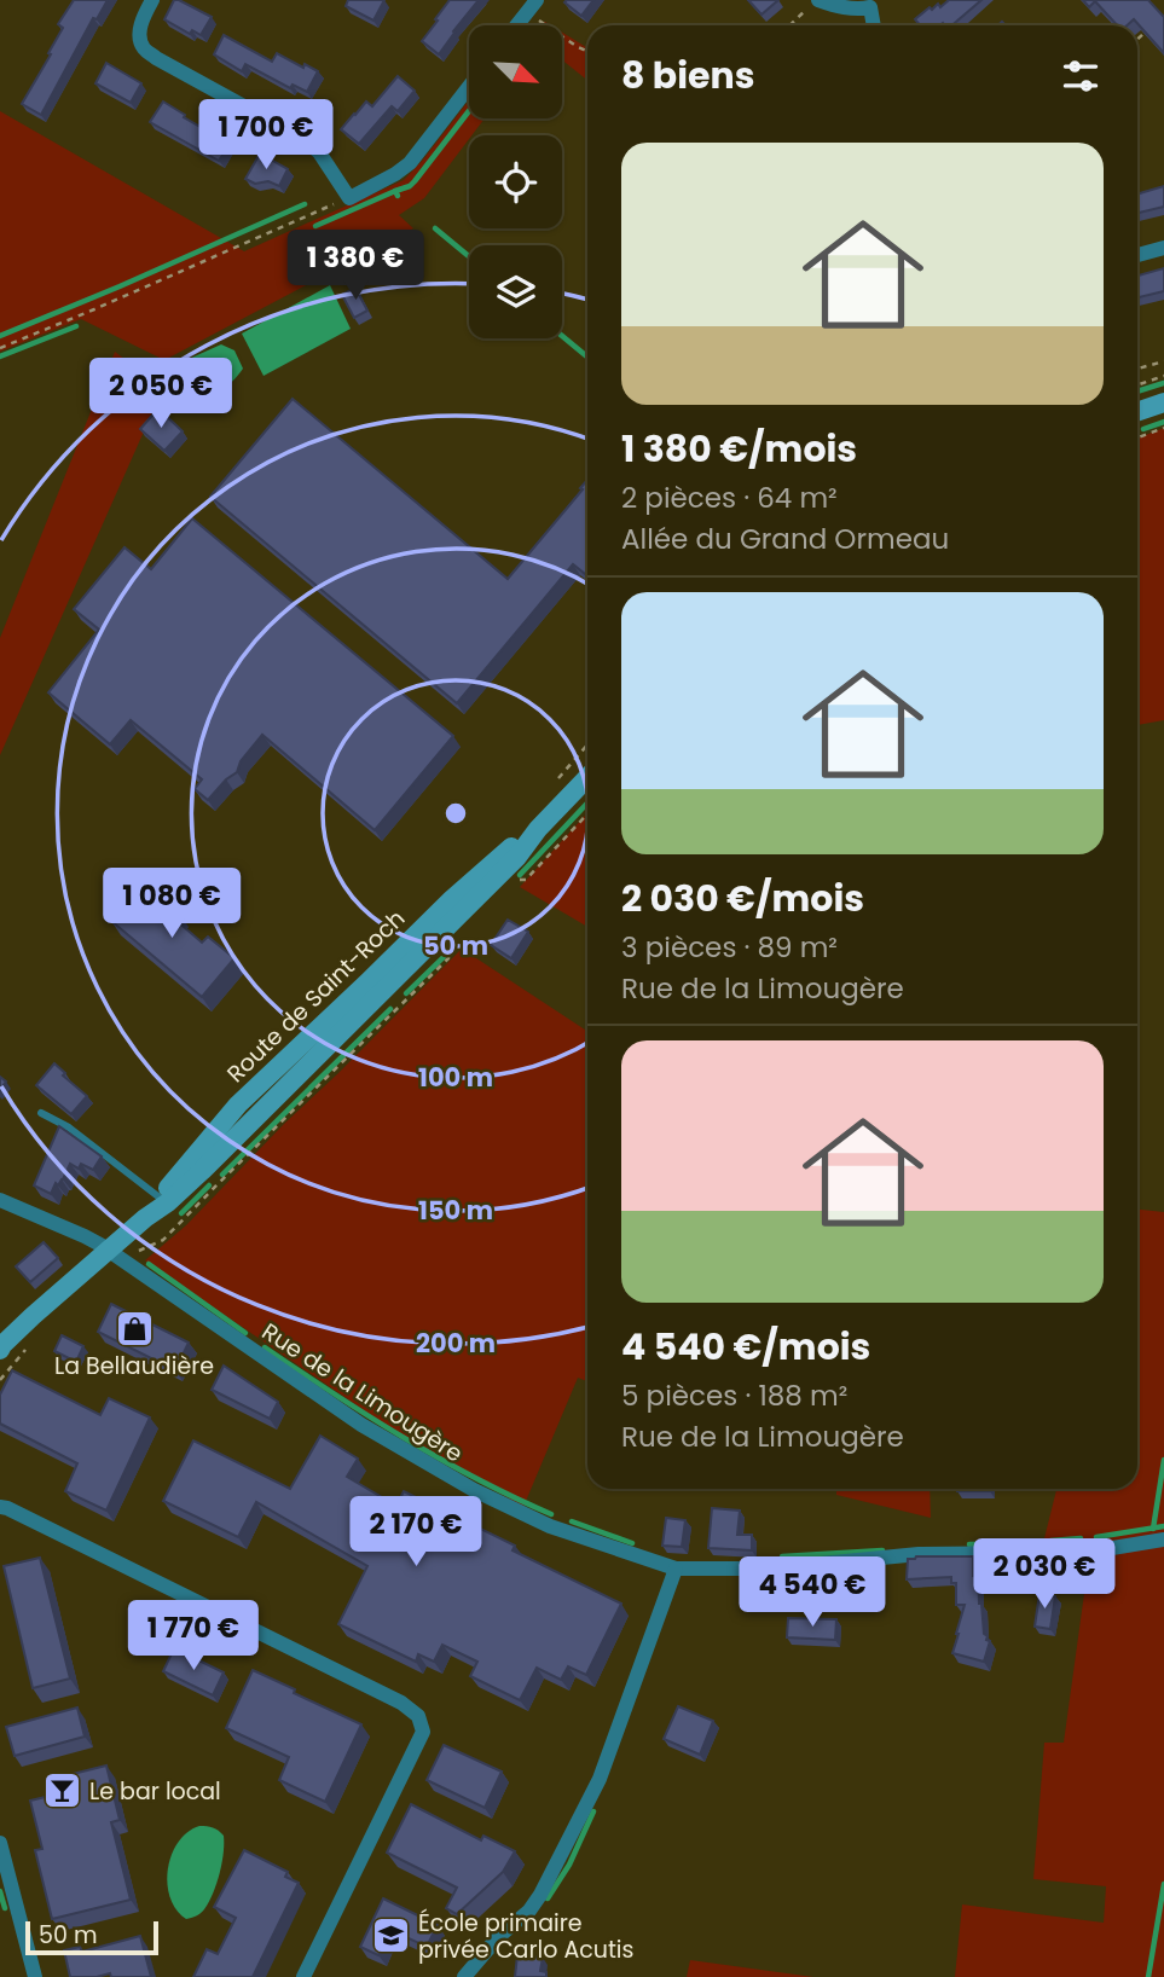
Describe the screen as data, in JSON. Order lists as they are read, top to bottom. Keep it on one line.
{"streets":{"street":["Route de Saint-Roch","Rue de la Limougère"]},"crossings":[["Route de Saint-Roch","Rue de la Limougère"]],"places":{"shop":["La Bellaudière"],"bar":["Le bar local"],"school or university":["École primaire privée Carlo Acutis"]},"scale_bar":"50 m","north":"bottom right","page":{"heading":"8 biens","price":["1 700 €","1 380 €","2 050 €","1 080 €","2 170 €","2 030 €","4 540 €","1 770 €"],"list":[{"name":"1 380 €/mois","note":"2 pièces · 64 m² · Allée du Grand Ormeau"},{"name":"2 030 €/mois","note":"3 pièces · 89 m² · Rue de la Limougère"},{"name":"4 540 €/mois","note":"5 pièces · 188 m² · Rue de la Limougère"}],"scale":"50 m"},"rings":["50 m","100 m","150 m","200 m"]}
